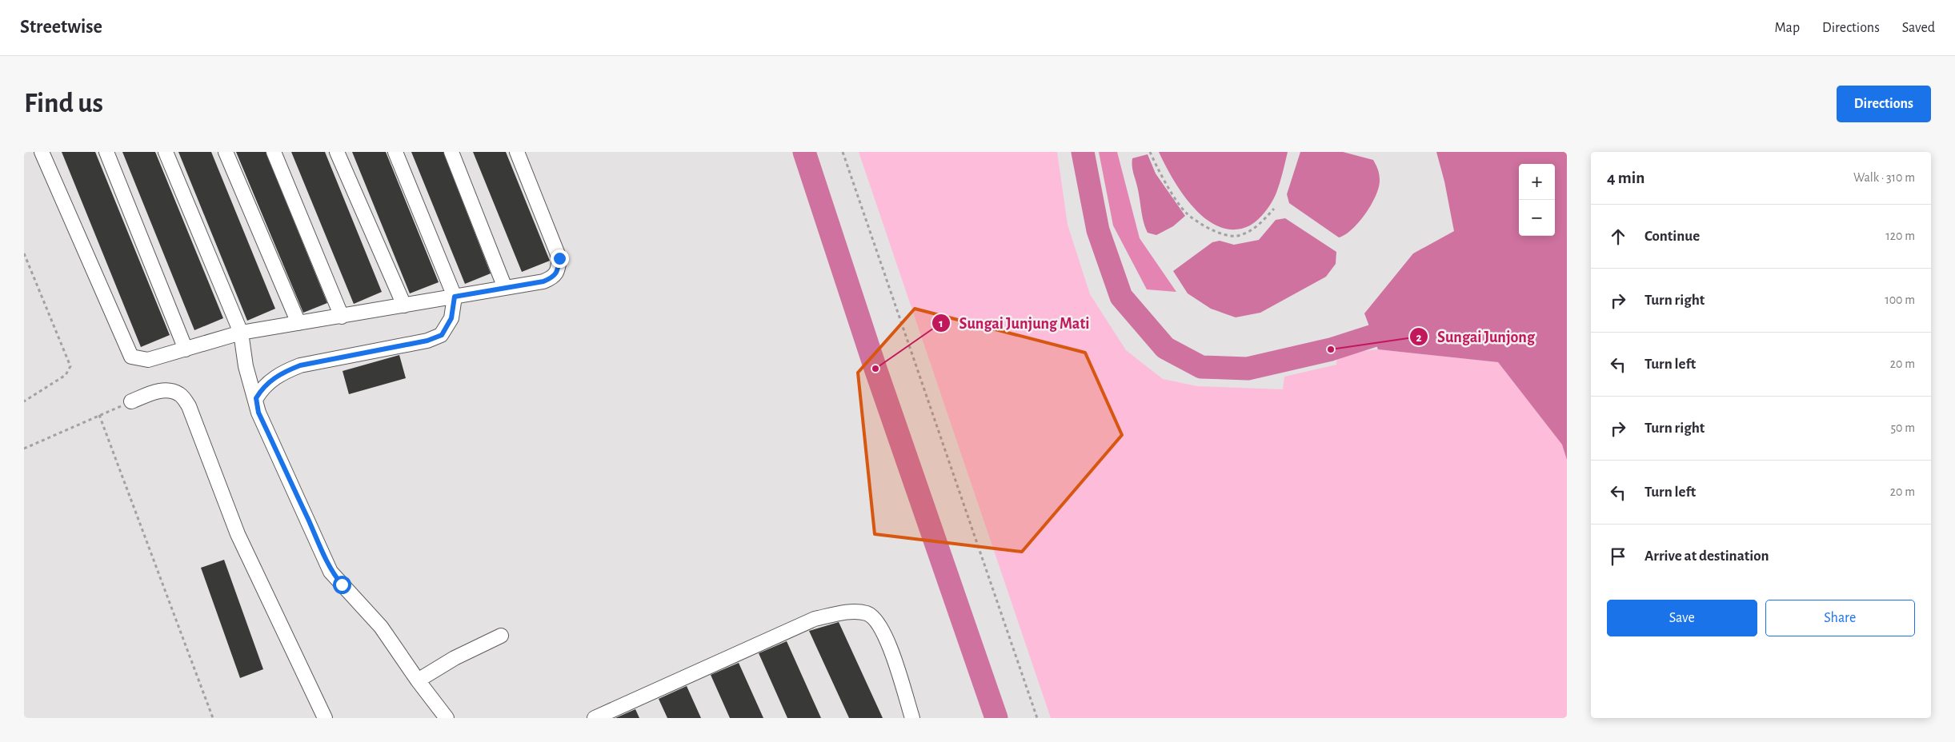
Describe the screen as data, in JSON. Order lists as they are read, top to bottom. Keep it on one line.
{"places":["Sungai Junjong","Sungai Junjung Mati"],"page":{"header":"Streetwise","nav":["Map","Directions","Saved"],"buttons":["Directions",["Save","Share"]],"title":"Find us","heading":["4 min","Walk · 310 m"],"map_buttons":["+","−"],"list":[["Continue","120 m"],["Turn right","100 m"],["Turn left","20 m"],["Turn right","50 m"],["Turn left","20 m"],"Arrive at destination"]}}
